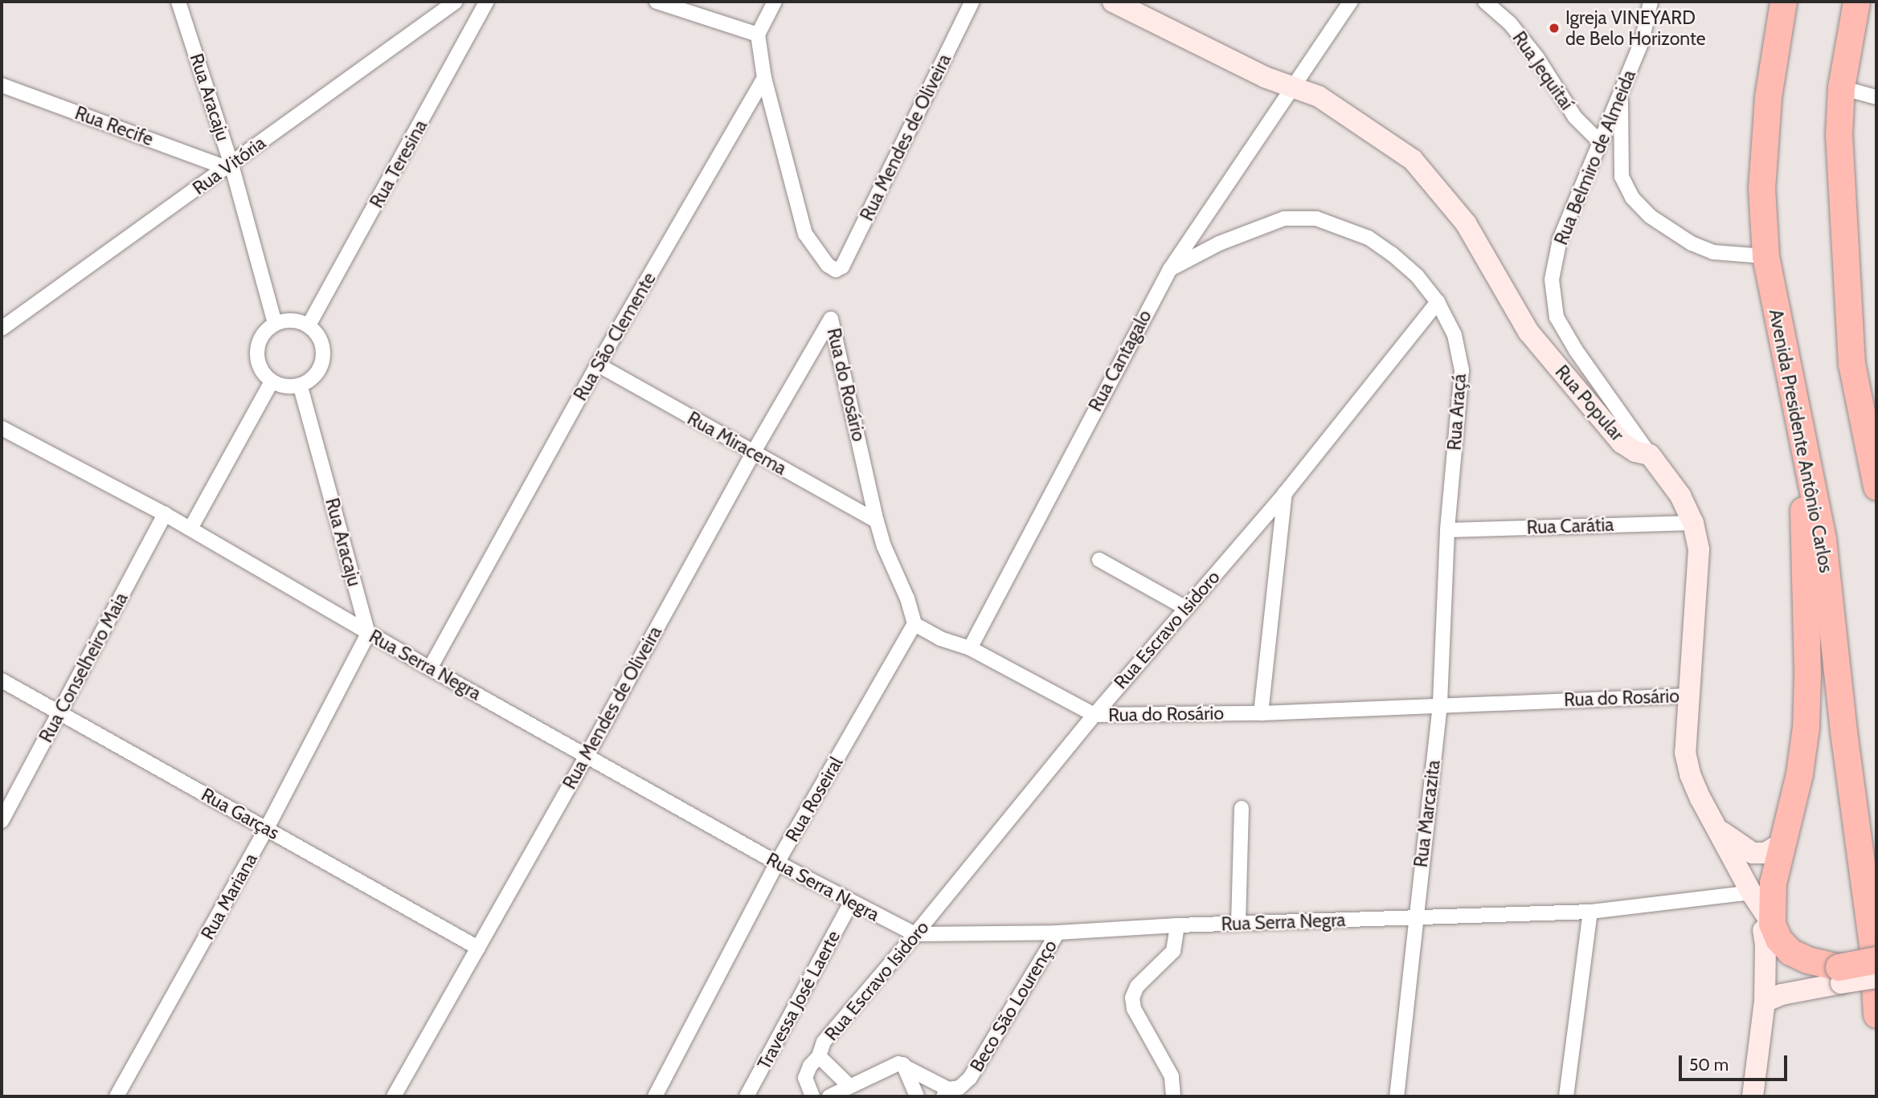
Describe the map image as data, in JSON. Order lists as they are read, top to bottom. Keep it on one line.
{"streets":{"highway":["Avenida Presidente Antônio Carlos"],"street":["Rua Jequitaí","Rua Aracaju","Rua Recife","Rua Mendes de Oliveira","Rua Belmiro de Almeida","Rua Teresina","Rua Vitória","Rua São Clemente","Rua Cantagalo","Rua do Rosário","Rua Popular","Rua Araçá","Rua Miracema","Rua Carátia","Rua Escravo Isidoro","Rua Serra Negra","Rua Conselheiro Maia","Rua Roseiral","Rua Garças","Rua Marcazita","Rua Mariana","Travessa José Laerte","Beco São Lourenço"]},"crossings":[["Rua Jequitaí","Rua Belmiro de Almeida"],["Rua Aracaju","Rua Recife"],["Rua Aracaju","Rua Teresina"],["Rua Aracaju","Rua Vitória"],["Rua Aracaju","Rua Serra Negra"],["Rua Aracaju","Rua Mariana"],["Rua Recife","Rua Vitória"],["Rua Mendes de Oliveira","Rua São Clemente"],["Rua Mendes de Oliveira","Rua do Rosário"],["Rua Mendes de Oliveira","Rua Miracema"],["Rua Mendes de Oliveira","Rua Serra Negra"],["Rua Mendes de Oliveira","Rua Garças"],["Rua Belmiro de Almeida","Rua Popular"],["Rua São Clemente","Rua Miracema"],["Rua São Clemente","Rua Serra Negra"],["Rua Cantagalo","Rua do Rosário"],["Rua Cantagalo","Rua Popular"],["Rua Cantagalo","Rua Araçá"],["Rua do Rosário","Rua Miracema"],["Rua do Rosário","Rua Escravo Isidoro"],["Rua do Rosário","Rua Roseiral"],["Rua do Rosário","Rua Marcazita"],["Rua Araçá","Rua Carátia"],["Rua Araçá","Rua Escravo Isidoro"],["Rua Araçá","Rua Marcazita"],["Rua Carátia","Rua Marcazita"],["Rua Escravo Isidoro","Rua Serra Negra"],["Rua Serra Negra","Rua Conselheiro Maia"],["Rua Serra Negra","Rua Roseiral"],["Rua Serra Negra","Rua Marcazita"],["Rua Serra Negra","Rua Mariana"],["Rua Serra Negra","Travessa José Laerte"],["Rua Serra Negra","Beco São Lourenço"],["Rua Conselheiro Maia","Rua Garças"],["Rua Garças","Rua Mariana"]],"places":["Igreja VINEYARD de Belo Horizonte"],"scale_bar":"50 m"}
